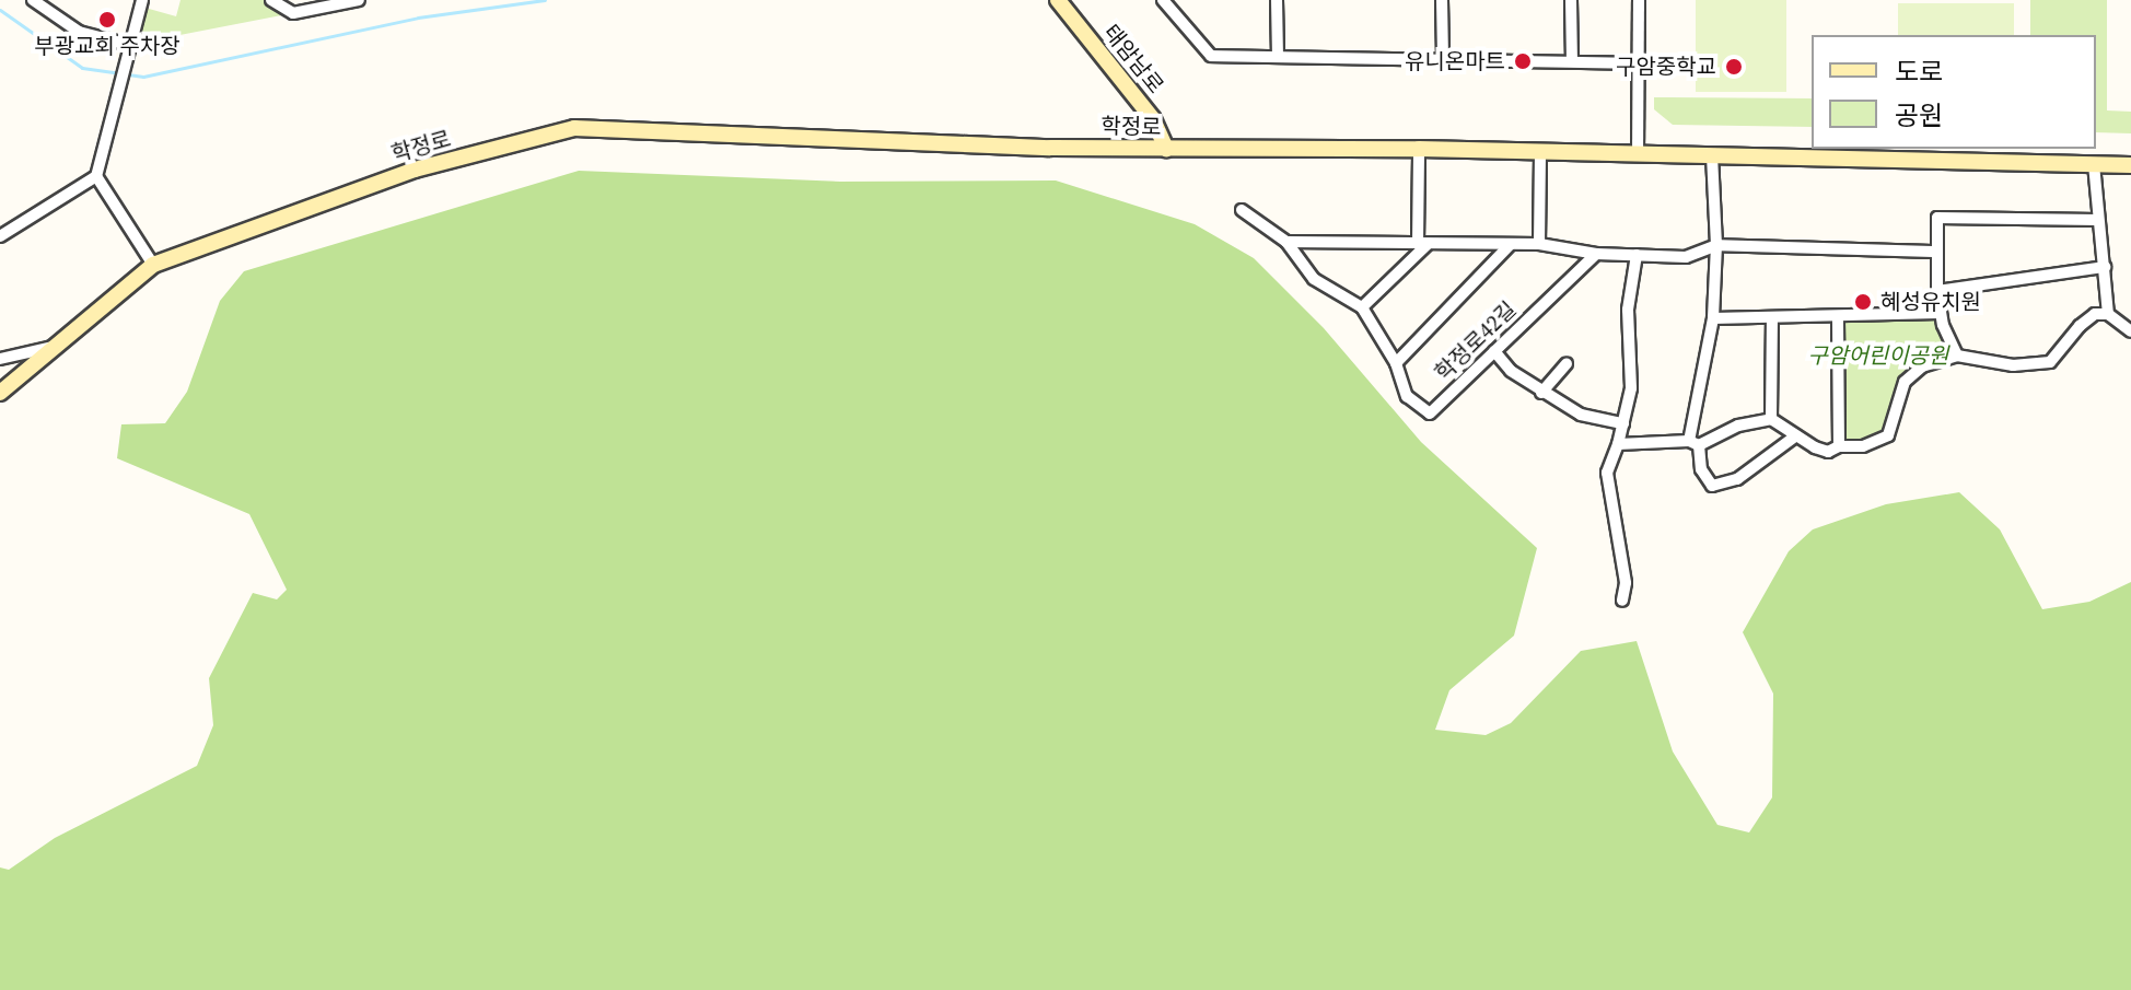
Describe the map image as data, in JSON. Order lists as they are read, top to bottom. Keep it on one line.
{"streets":{"main road":["태암남로","학정로"],"street":["학정로42길"]},"crossings":[["태암남로","학정로"]],"parks":["구암어린이공원"],"places":["부광교회 주차장","유니온마트","구암중학교","혜성유치원"],"legend":["도로","공원"]}
